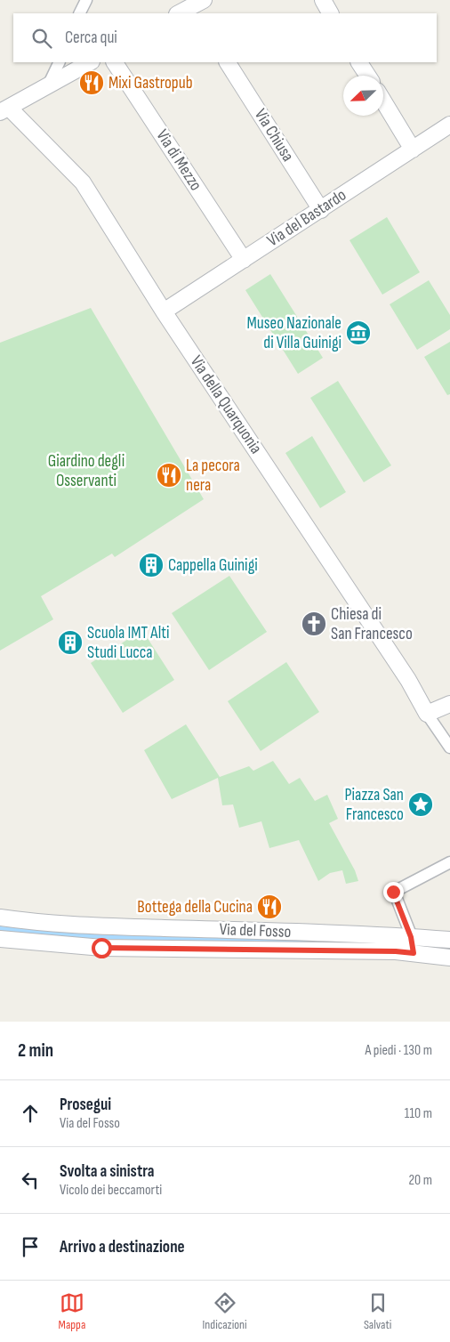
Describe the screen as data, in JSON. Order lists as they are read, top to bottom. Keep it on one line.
{"streets":{"street":["Via Chiusa","Via di Mezzo","Via del Bastardo","Via della Quarquonia","Via del Fosso"]},"crossings":[["Via Chiusa","Via del Bastardo"],["Via di Mezzo","Via del Bastardo"],["Via del Bastardo","Via della Quarquonia"]],"parks":["Giardino degli Osservanti"],"places":{"restaurant":["Mixi Gastropub","La pecora nera","Bottega della Cucina"],"museum":["Museo Nazionale di Villa Guinigi"],"building":["Cappella Guinigi","Scuola IMT Alti Studi Lucca"],"church":["Chiesa di San Francesco"],"place":["Piazza San Francesco"]},"north":"bottom left","page":{"search":"Cerca qui","heading":["2 min","A piedi · 130 m"],"list":[["Prosegui","Via del Fosso","110 m"],["Svolta a sinistra","Vicolo dei beccamorti","20 m"],"Arrivo a destinazione"],"nav":["Mappa","Indicazioni","Salvati"]}}
